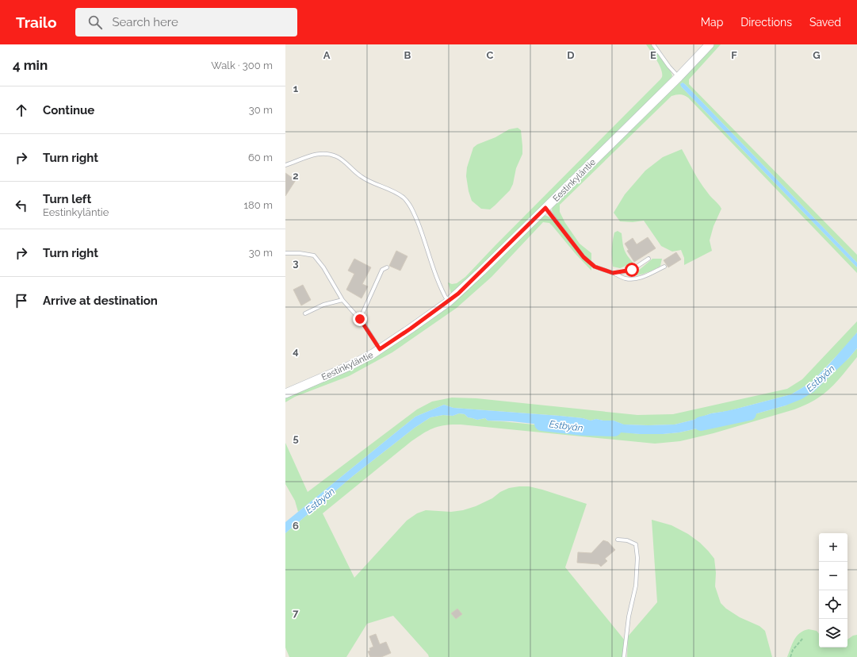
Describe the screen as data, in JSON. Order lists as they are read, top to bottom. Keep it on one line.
{"streets":{"street":["Eestinkyläntie"]},"water":["Estbyån"],"page":{"header":"Trailo","search":"Search here","nav":["Map","Directions","Saved"],"heading":["4 min","Walk · 300 m"],"list":[["Continue","30 m"],["Turn right","60 m"],["Turn left","Eestinkyläntie","180 m"],["Turn right","30 m"],"Arrive at destination"],"map_buttons":["+","−"]},"grid":{"columns":["A","B","C","D","E","F","G"],"rows":["1","2","3","4","5","6","7"]}}
